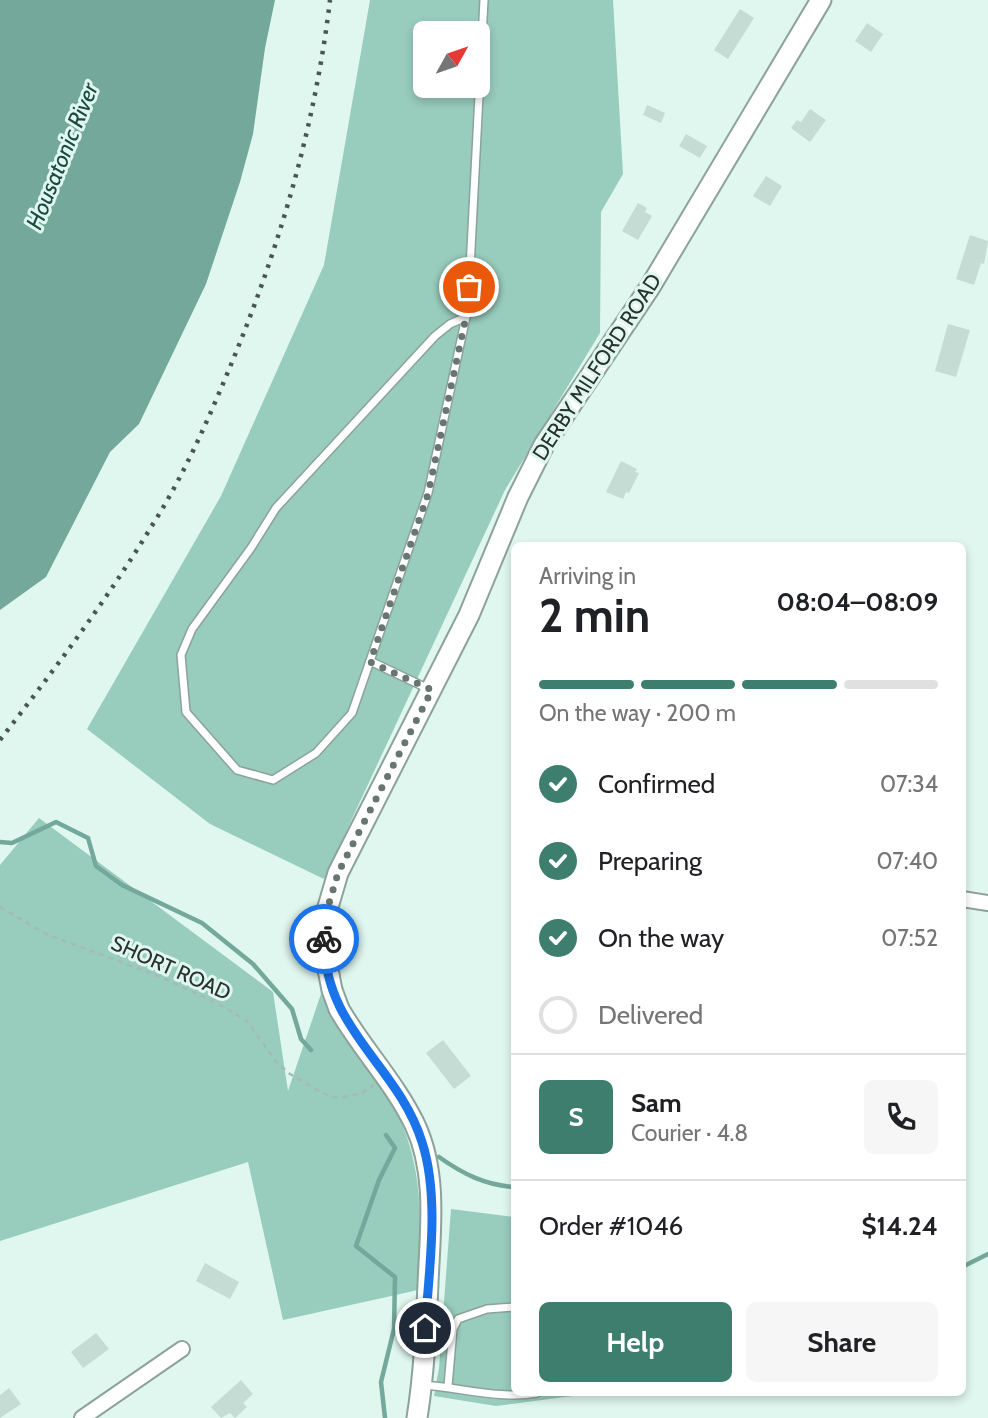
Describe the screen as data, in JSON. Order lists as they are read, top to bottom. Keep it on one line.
{"streets":{"main road":["DERBY MILFORD ROAD"],"path":["SHORT ROAD"]},"crossings":[["DERBY MILFORD ROAD","SHORT ROAD"]],"water":["Housatonic River"],"north":"top right","page":{"heading":["2 min","Arriving in","08:04–08:09"],"panel":["Sam","Courier · 4.8","Order #1046","$14.24"],"bar":"On the way · 200 m","list":[["Confirmed","07:34"],["Preparing","07:40"],["On the way","07:52"],"Delivered"],"round":"S","buttons":["Help","Share"]}}
